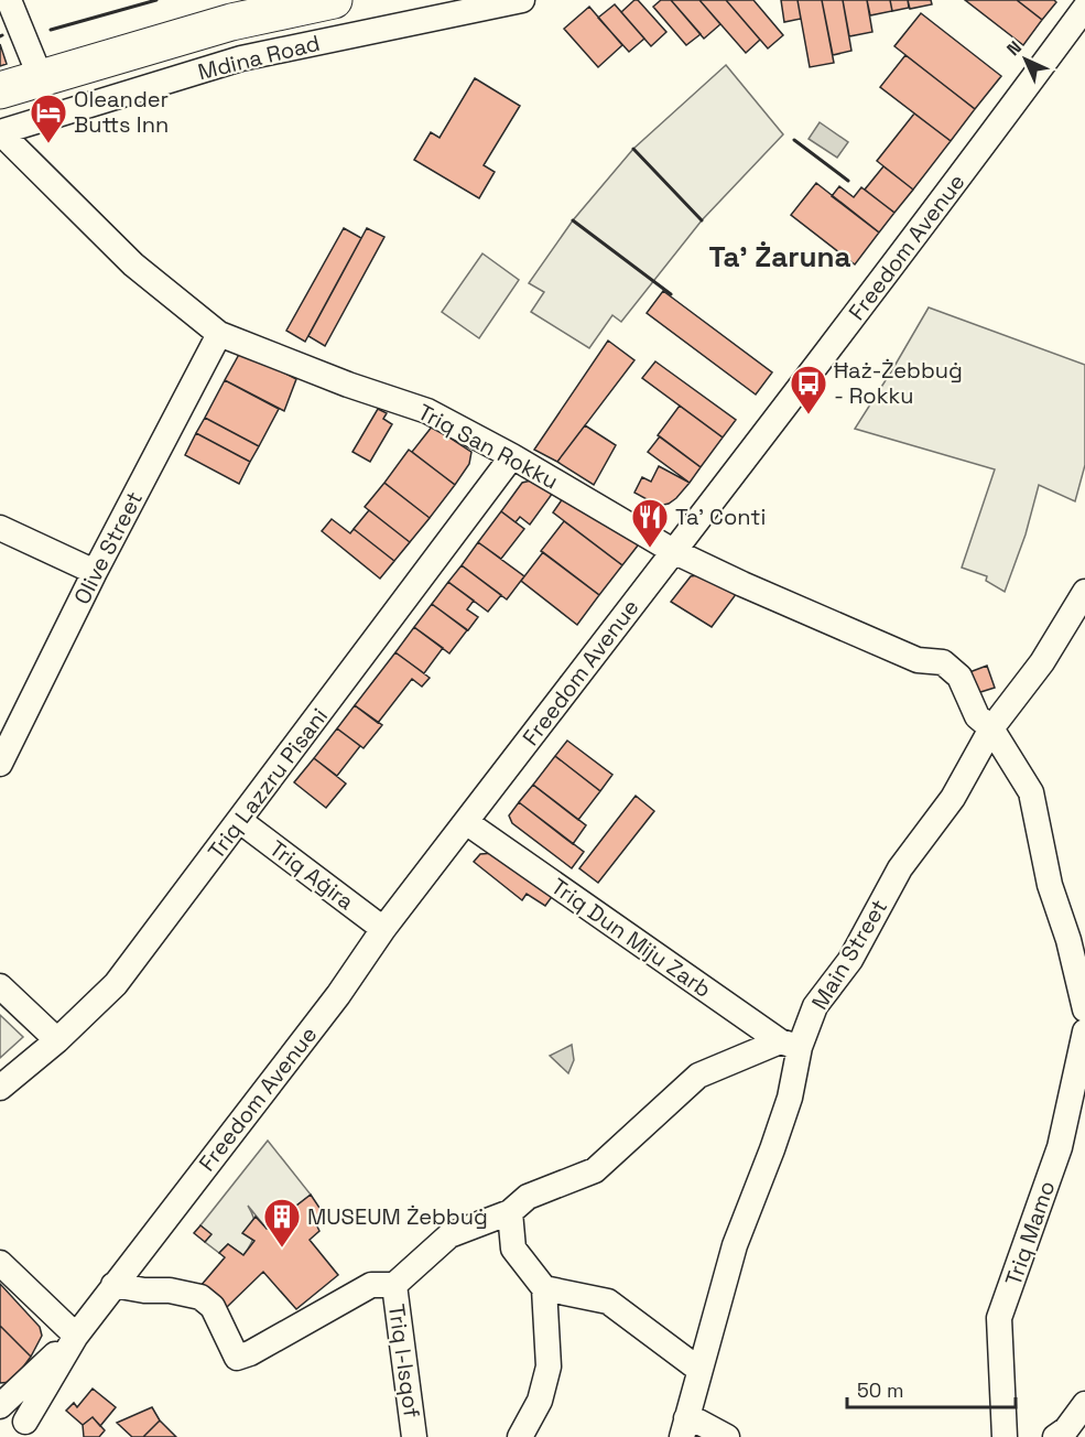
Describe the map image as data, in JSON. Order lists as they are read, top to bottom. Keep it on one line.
{"streets":{"highway":["Mdina Road"],"street":["Freedom Avenue","Triq San Rokku","Olive Street","Triq Lazzru Pisani","Triq Aġira","Triq Dun Miju Zarb","Main Street","Triq Mamo","Triq l-Isqof"]},"crossings":[["Mdina Road","Triq San Rokku"],["Freedom Avenue","Triq San Rokku"],["Freedom Avenue","Triq Aġira"],["Freedom Avenue","Triq Dun Miju Zarb"],["Triq San Rokku","Olive Street"],["Triq San Rokku","Triq Lazzru Pisani"],["Triq San Rokku","Main Street"],["Triq Lazzru Pisani","Triq Aġira"],["Triq Dun Miju Zarb","Main Street"]],"districts":["Ta' Żaruna"],"places":{"hotel":["Oleander Butts Inn"],"bus stop":["Ħaż-Żebbuġ - Rokku"],"restaurant":["Ta' Conti"],"building":["MUSEUM Żebbuġ"]},"scale_bar":"50 m","north":"top left"}
